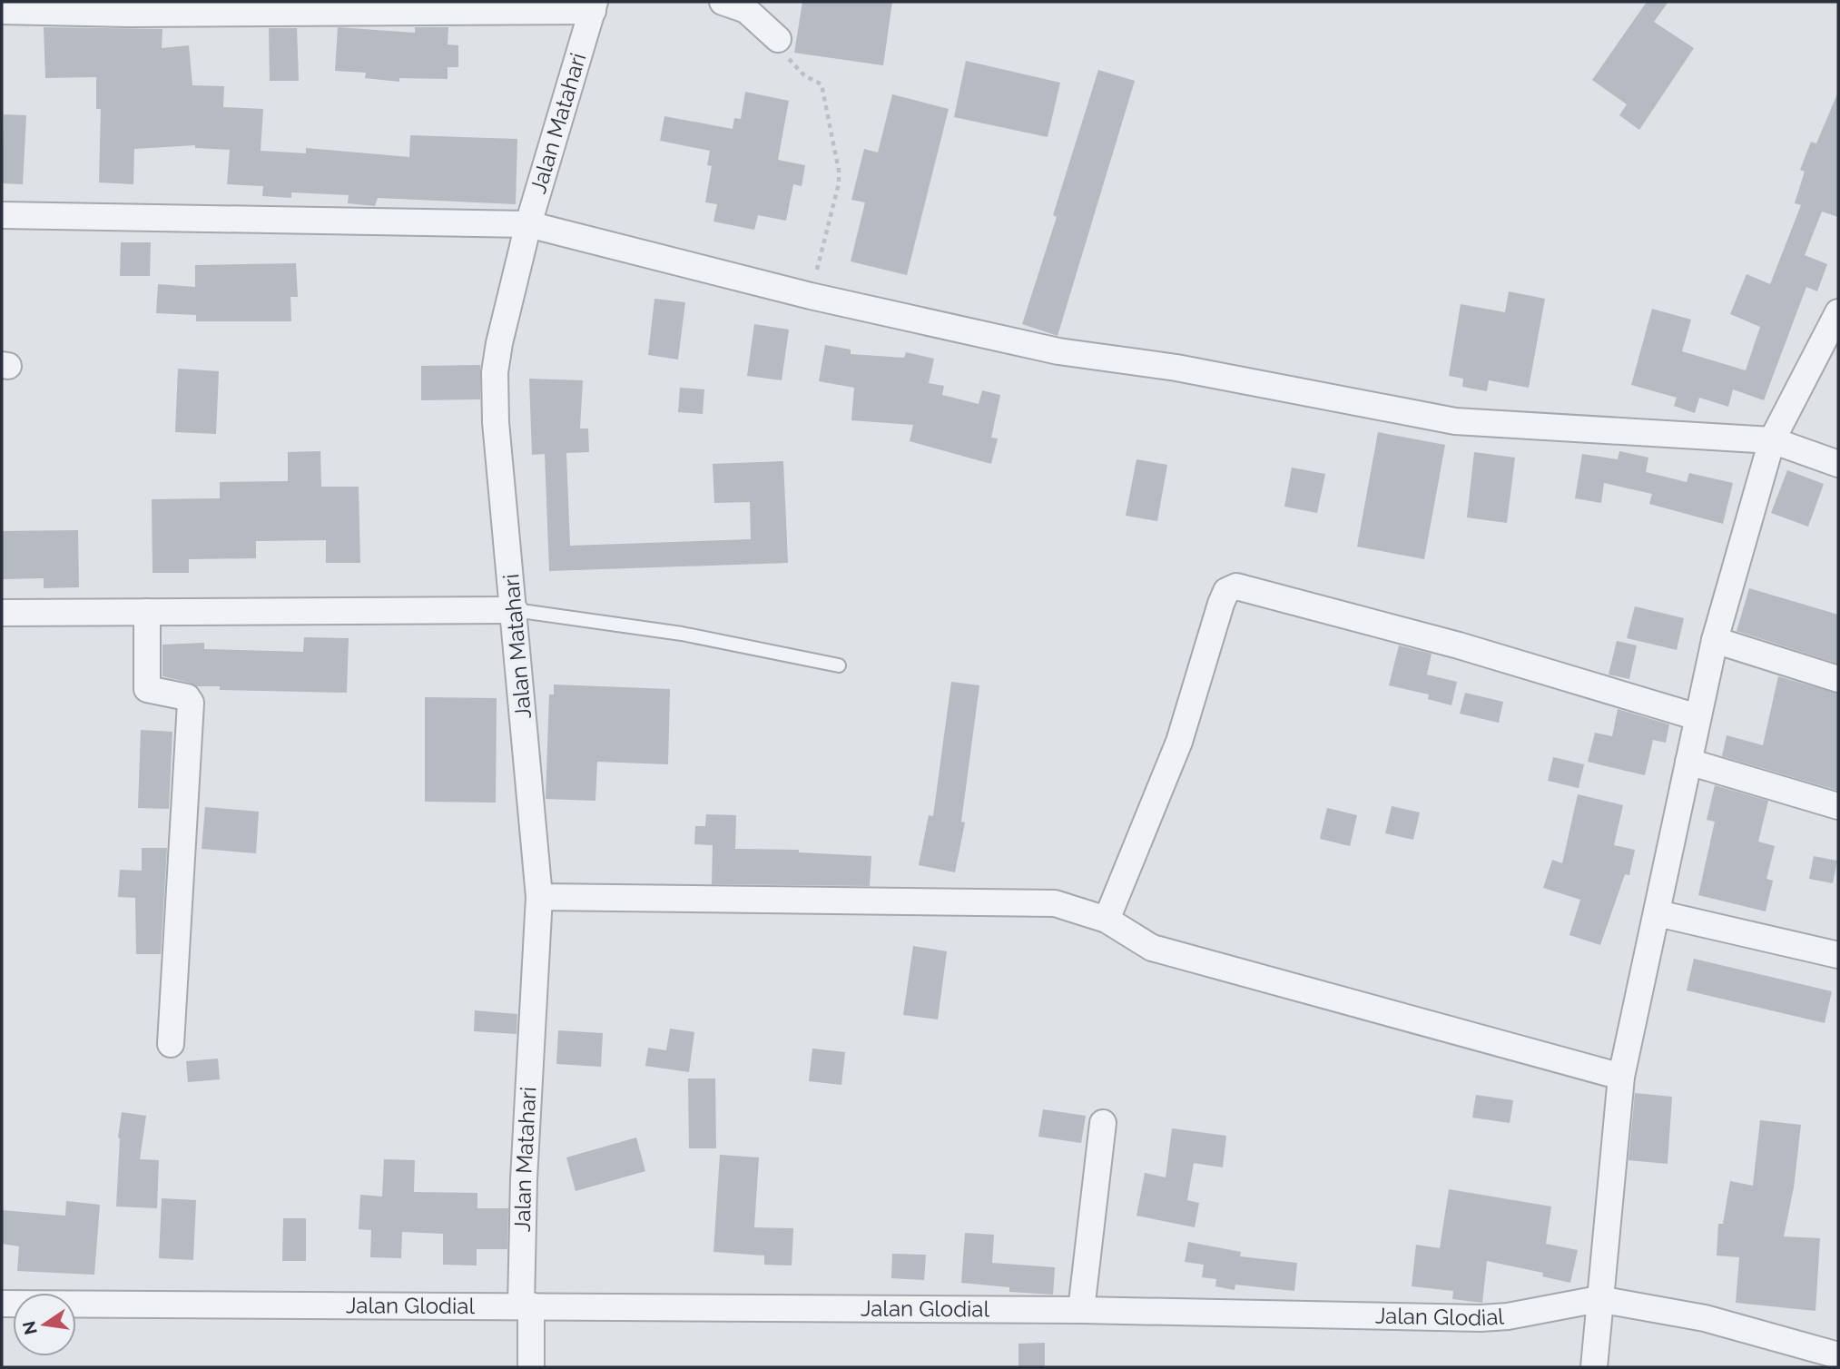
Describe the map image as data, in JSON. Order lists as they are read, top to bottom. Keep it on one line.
{"streets":{"street":["Jalan Matahari","Jalan Glodial"]},"crossings":[["Jalan Matahari","Jalan Glodial"]],"north":"left"}
